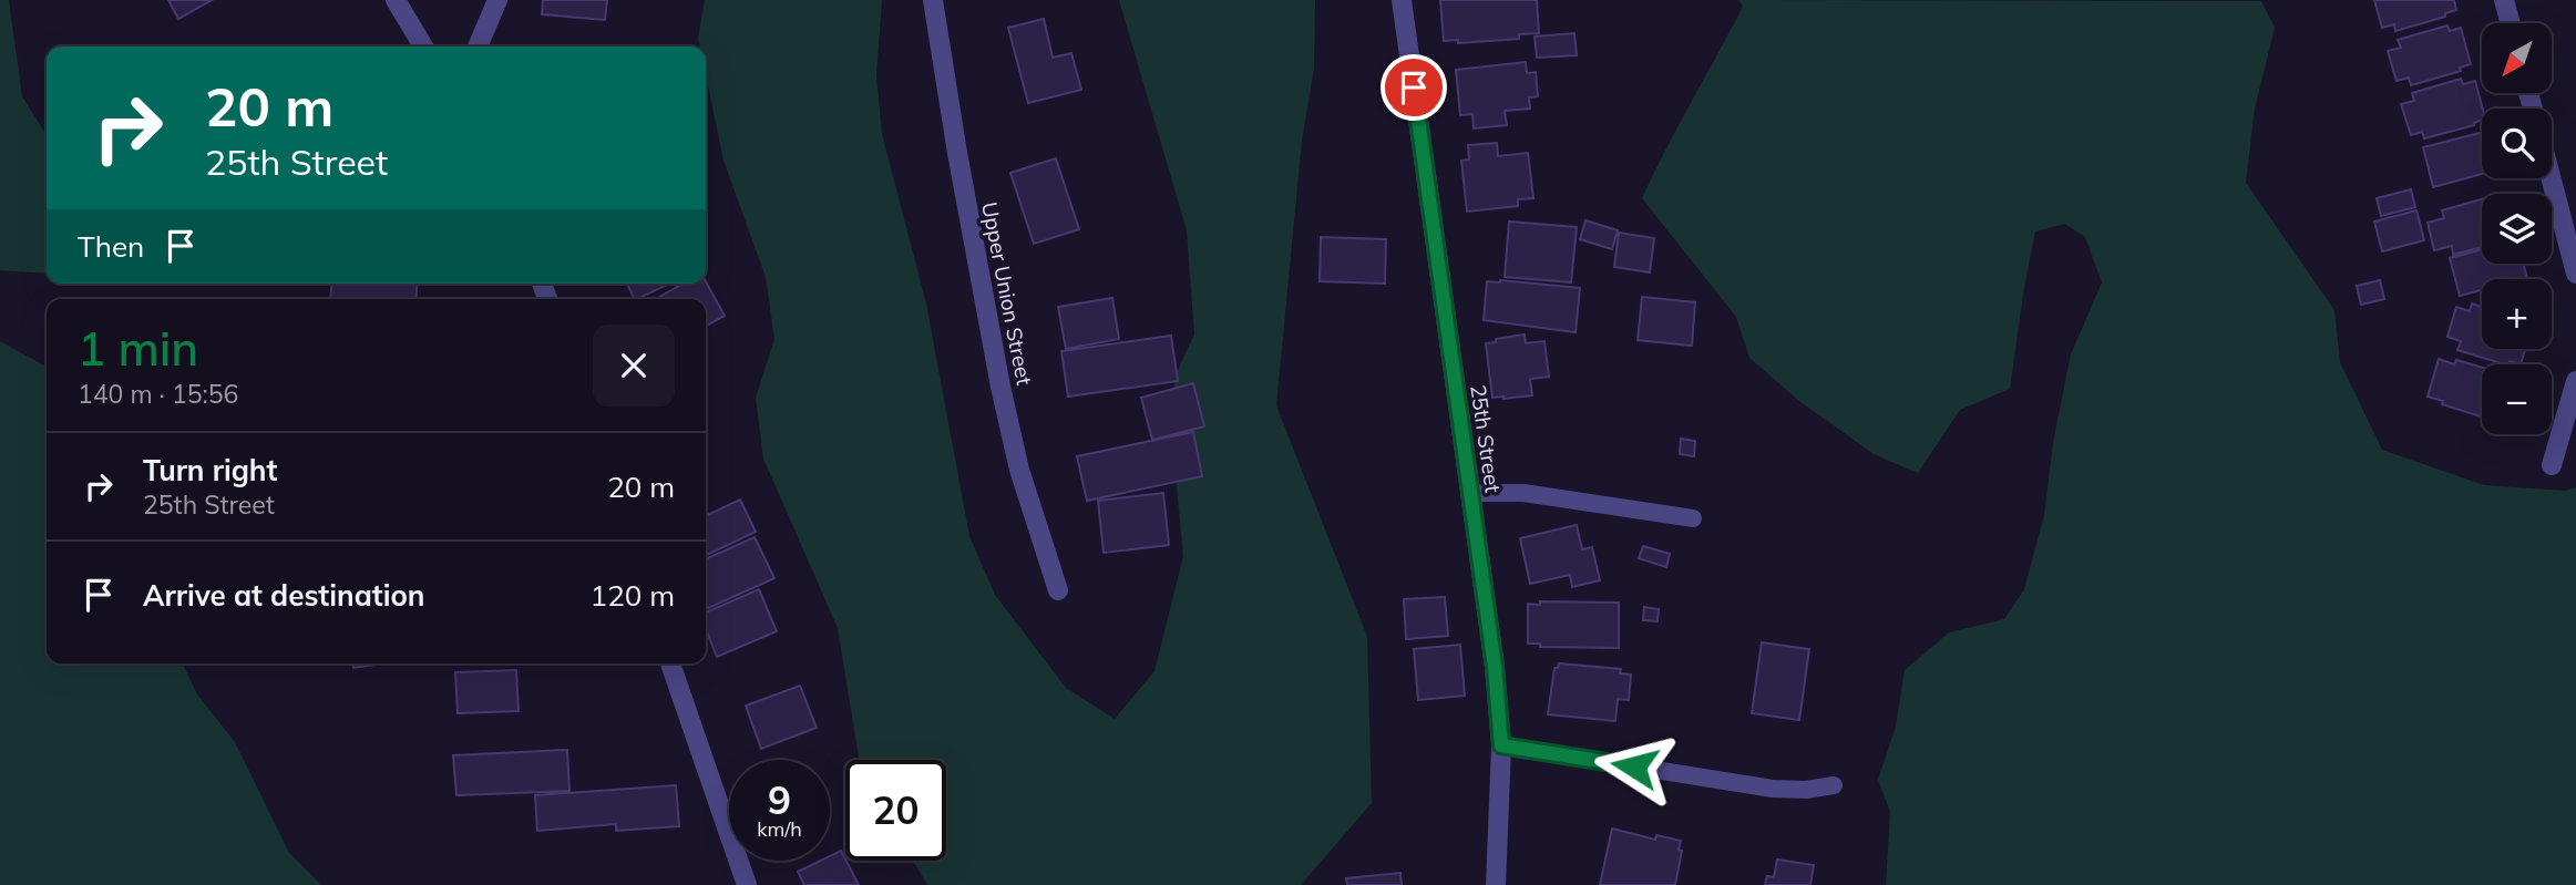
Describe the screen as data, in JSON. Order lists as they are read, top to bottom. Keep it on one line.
{"streets":{"street":["Upper Union Street","25th Street"]},"north":"bottom left","page":{"map_buttons":["+","−"],"turn":["20 m","25th Street"],"then":"Then","heading":["1 min","140 m · 15:56"],"list":[{"name":"Turn right","note":"25th Street","value":"20 m"},{"name":"Arrive at destination","value":"120 m"}],"speed":"9 km/h","limit":"20"}}
